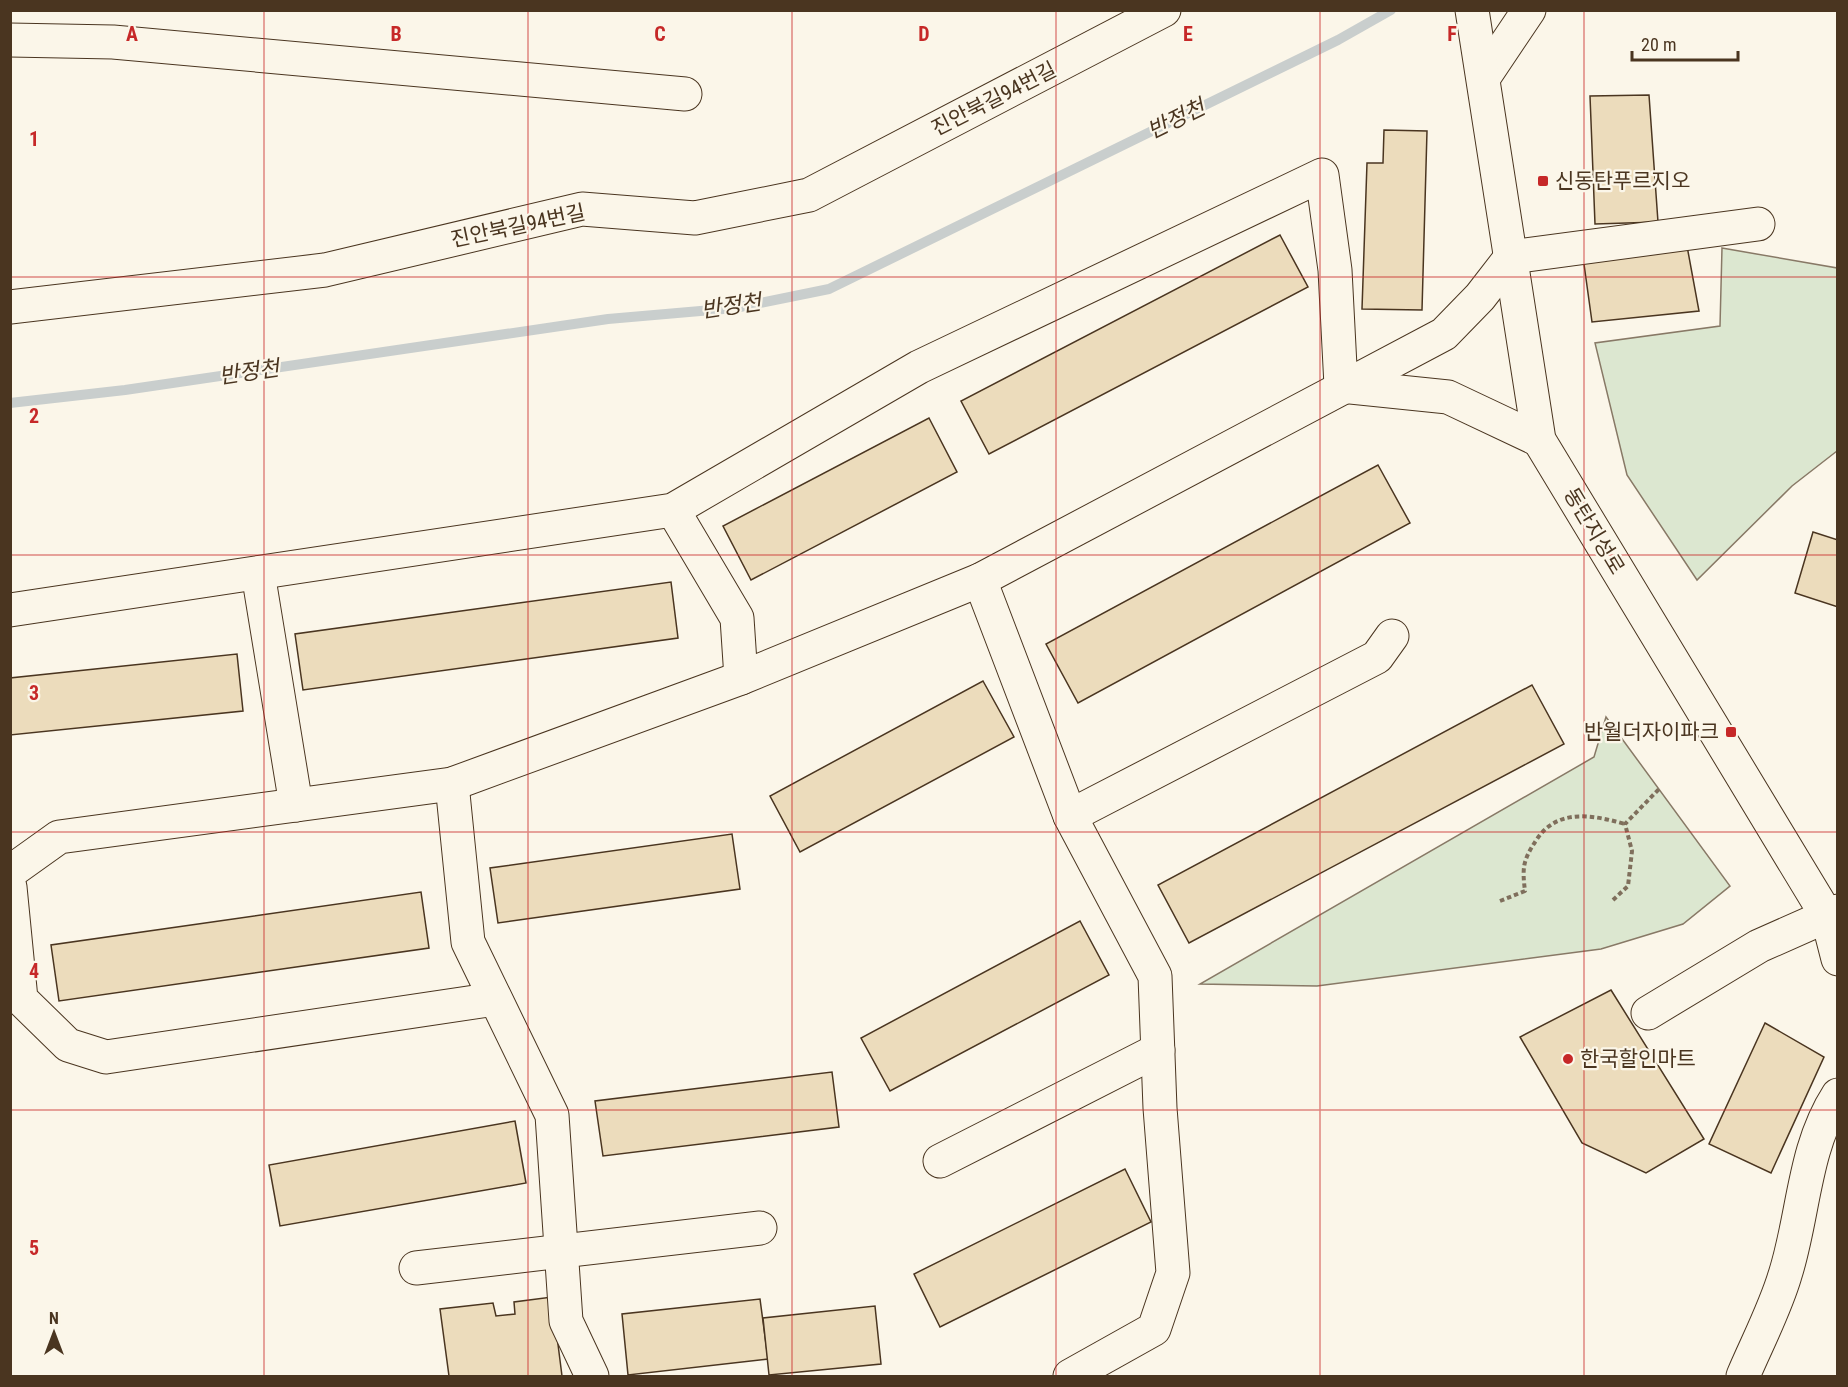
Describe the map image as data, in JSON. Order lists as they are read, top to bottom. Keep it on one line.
{"streets":{"street":["진안북길94번길","동탄지성로"]},"water":["반정천"],"places":{"transit":["신동탄푸르지오","반월더자이파크"],"other":["한국할인마트"]},"scale_bar":"20 m","north":"top","grid":{"columns":["A","B","C","D","E","F"],"rows":["1","2","3","4","5"]}}
